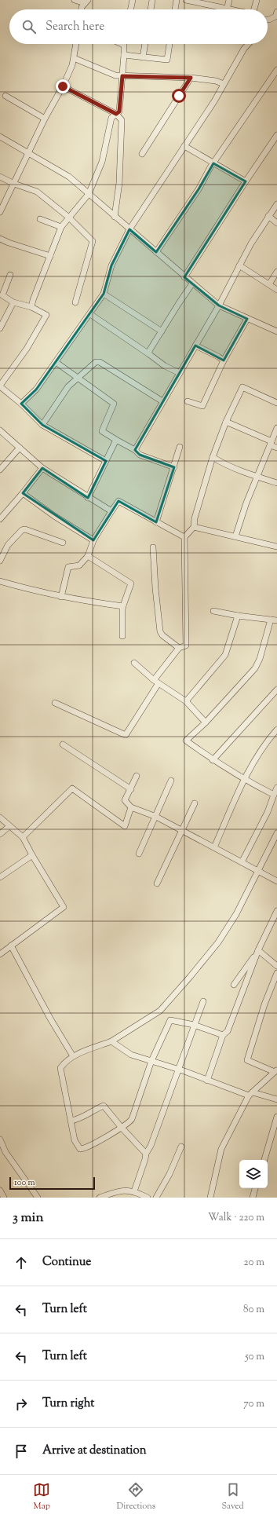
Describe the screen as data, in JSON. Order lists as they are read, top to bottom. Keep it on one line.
{"scale_bar":"100 m","page":{"search":"Search here","scale":"100 m","heading":["3 min","Walk · 220 m"],"list":[["Continue","20 m"],["Turn left","80 m"],["Turn left","50 m"],["Turn right","70 m"],"Arrive at destination"],"nav":["Map","Directions","Saved"]}}
